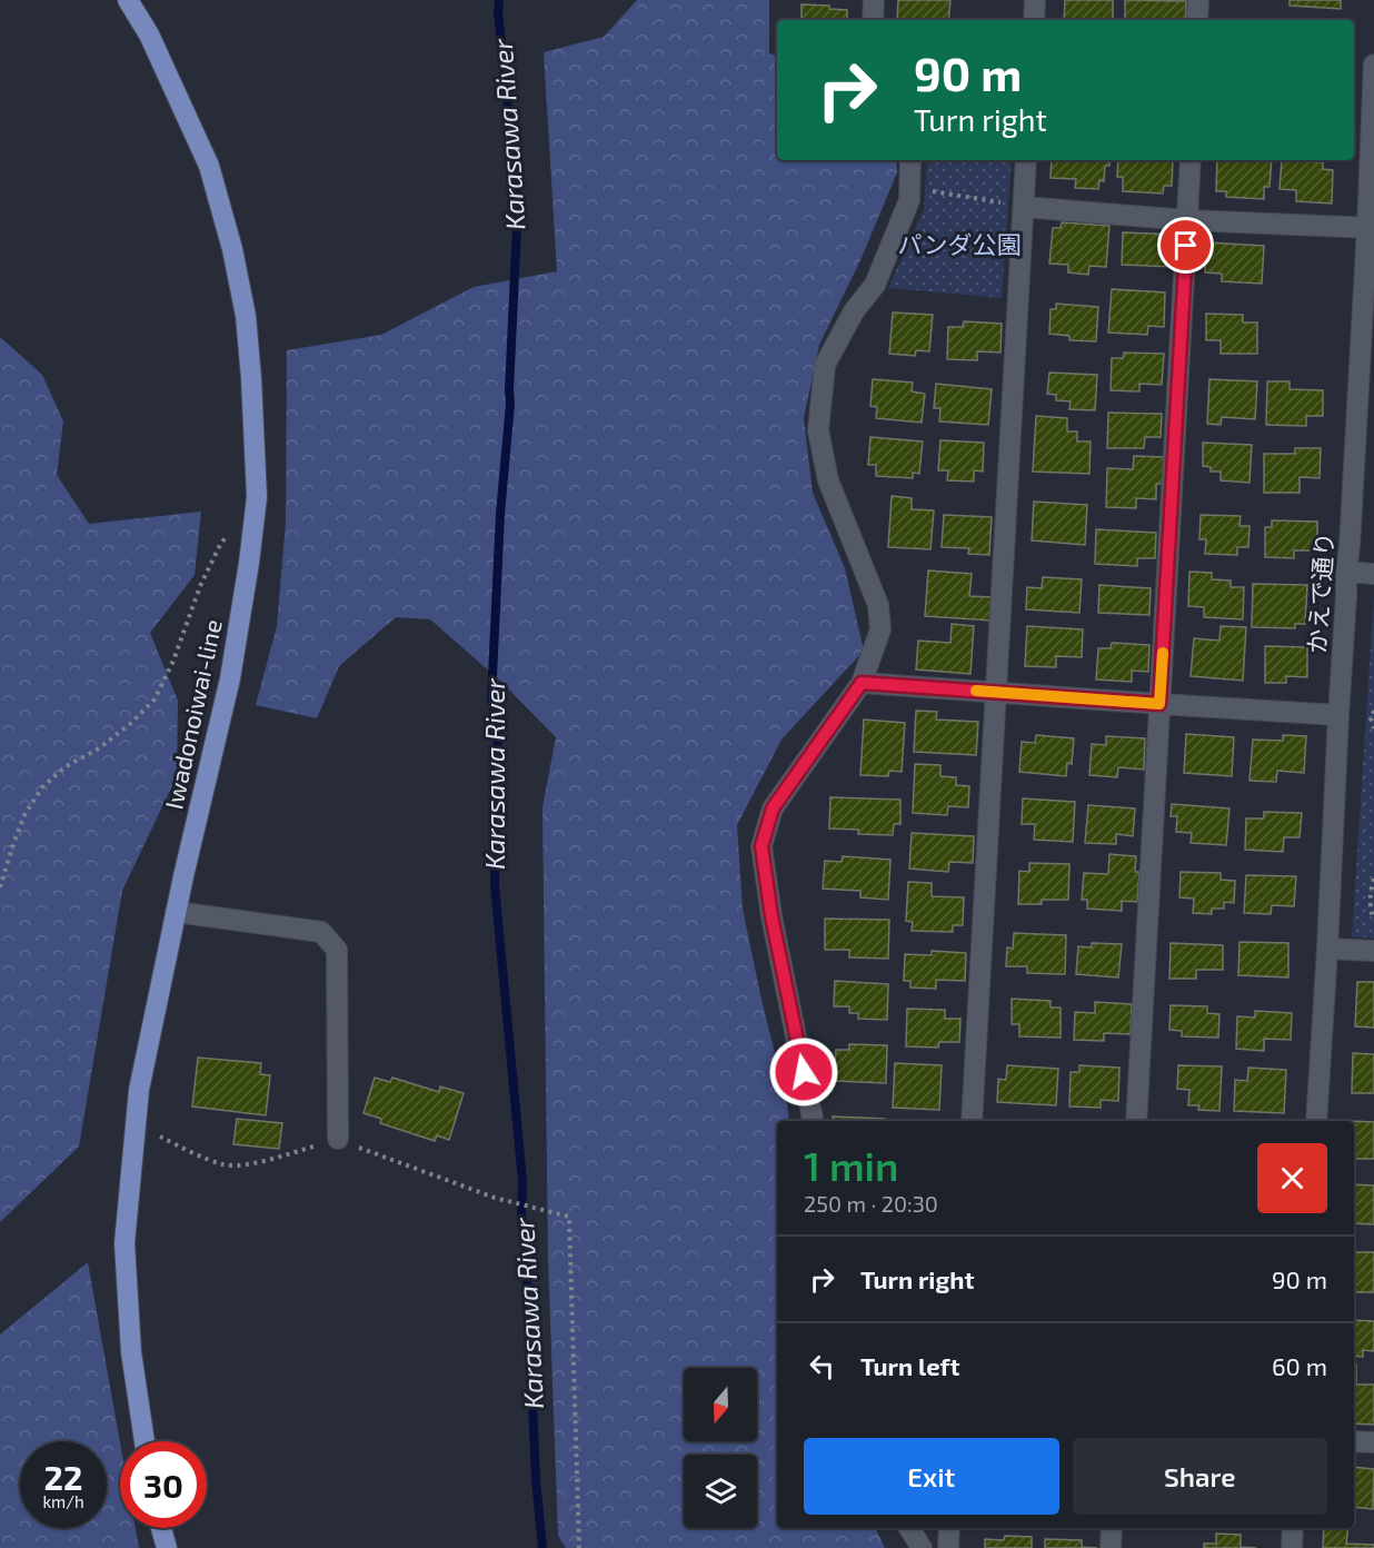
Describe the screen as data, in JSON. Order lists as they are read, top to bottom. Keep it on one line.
{"streets":{"main road":["Iwadonoiwai-line"],"street":["かえで通り"]},"water":["Karasawa River"],"parks":["パンダ公園"],"north":"bottom","page":{"turn":["90 m","Turn right"],"heading":["1 min","250 m · 20:30"],"list":[{"name":"Turn right","value":"90 m"},{"name":"Turn left","value":"60 m"}],"buttons":["Exit","Share"],"speed":"22 km/h","limit":"30"}}
